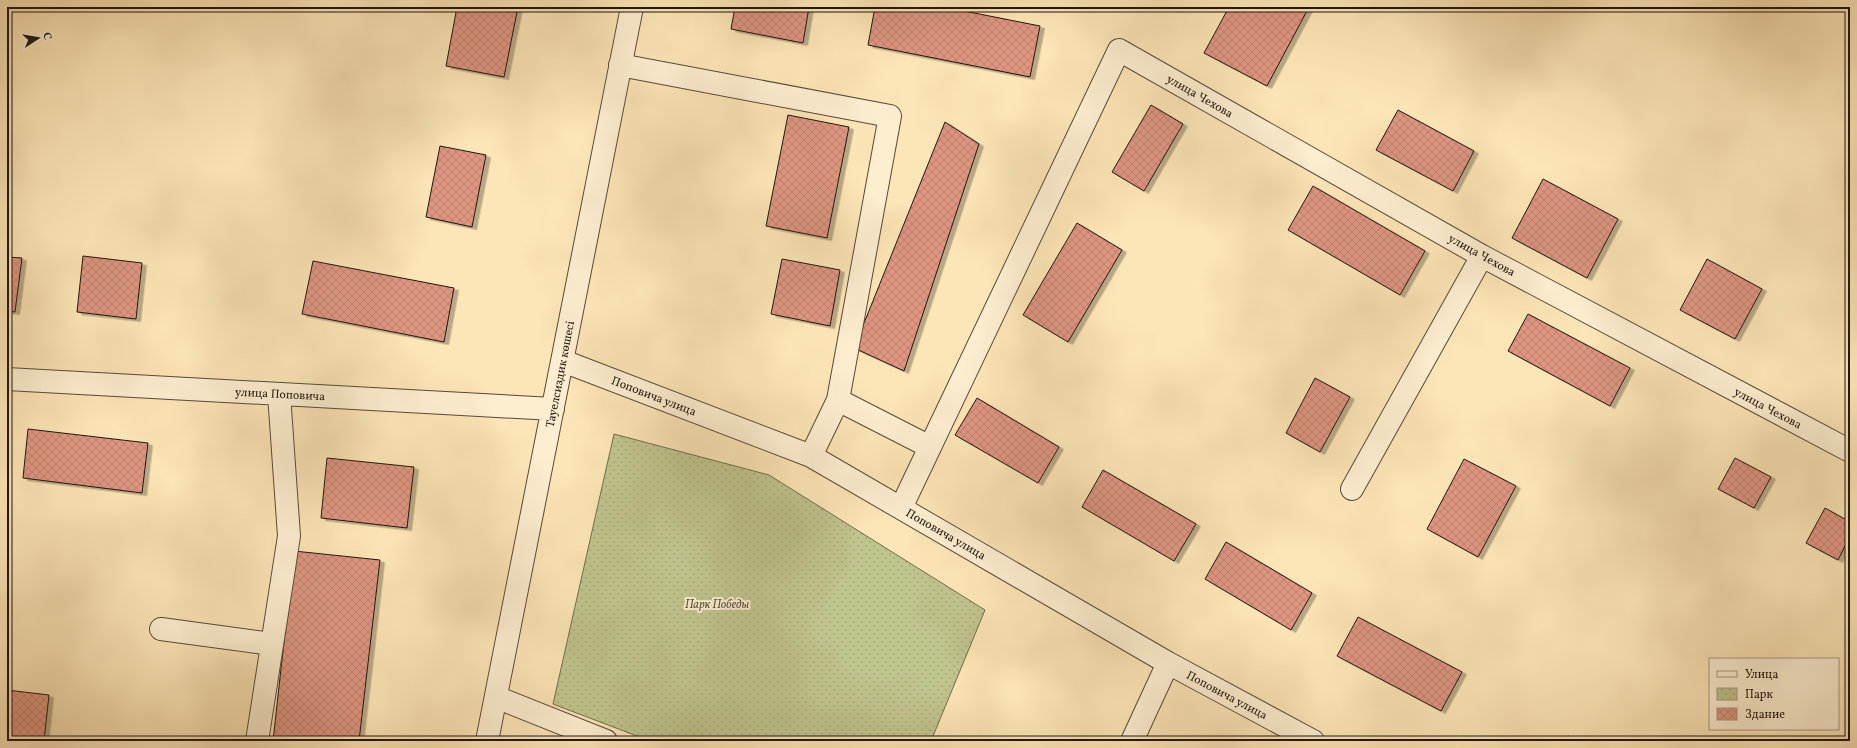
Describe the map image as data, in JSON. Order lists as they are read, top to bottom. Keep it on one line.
{"streets":{"street":["улица Чехова","Тауелсиздик көшесі","улица Поповича","Поповича улица"]},"crossings":[["Тауелсиздик көшесі","улица Поповича"],["Тауелсиздик көшесі","Поповича улица"]],"parks":["Парк Победы"],"legend":["Улица","Парк","Здание"],"north":"right"}
